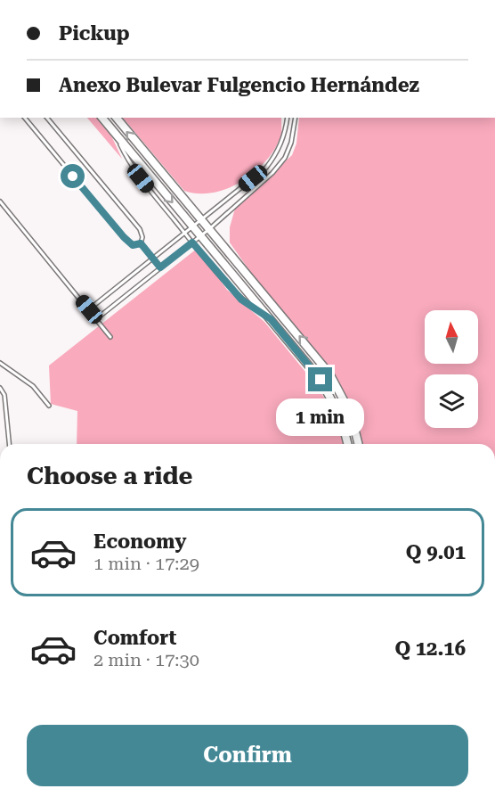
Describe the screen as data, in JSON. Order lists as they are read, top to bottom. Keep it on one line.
{"north":"top","page":{"banner":["Pickup","Anexo Bulevar Fulgencio Hernández"],"bubble":"1 min","heading":"Choose a ride","list":[{"name":"Economy","note":"1 min · 17:29","value":"Q 9.01"},{"name":"Comfort","note":"2 min · 17:30","value":"Q 12.16"}],"buttons":"Confirm"}}
